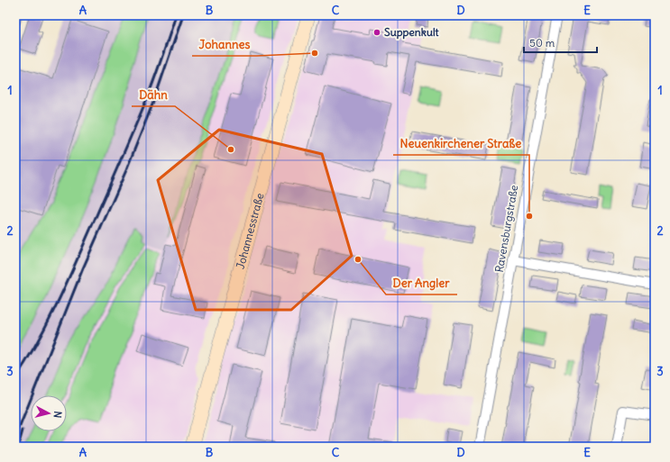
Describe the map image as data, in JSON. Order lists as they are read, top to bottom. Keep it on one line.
{"streets":{"main road":["Johannesstraße"],"street":["Ravensburgstraße"]},"places":["Suppenkult","Johannes","Dähn","Neuenkirchener Straße","Der Angler"],"scale_bar":"50 m","north":"right","grid":{"columns":["A","B","C","D","E"],"rows":["1","2","3"]}}
